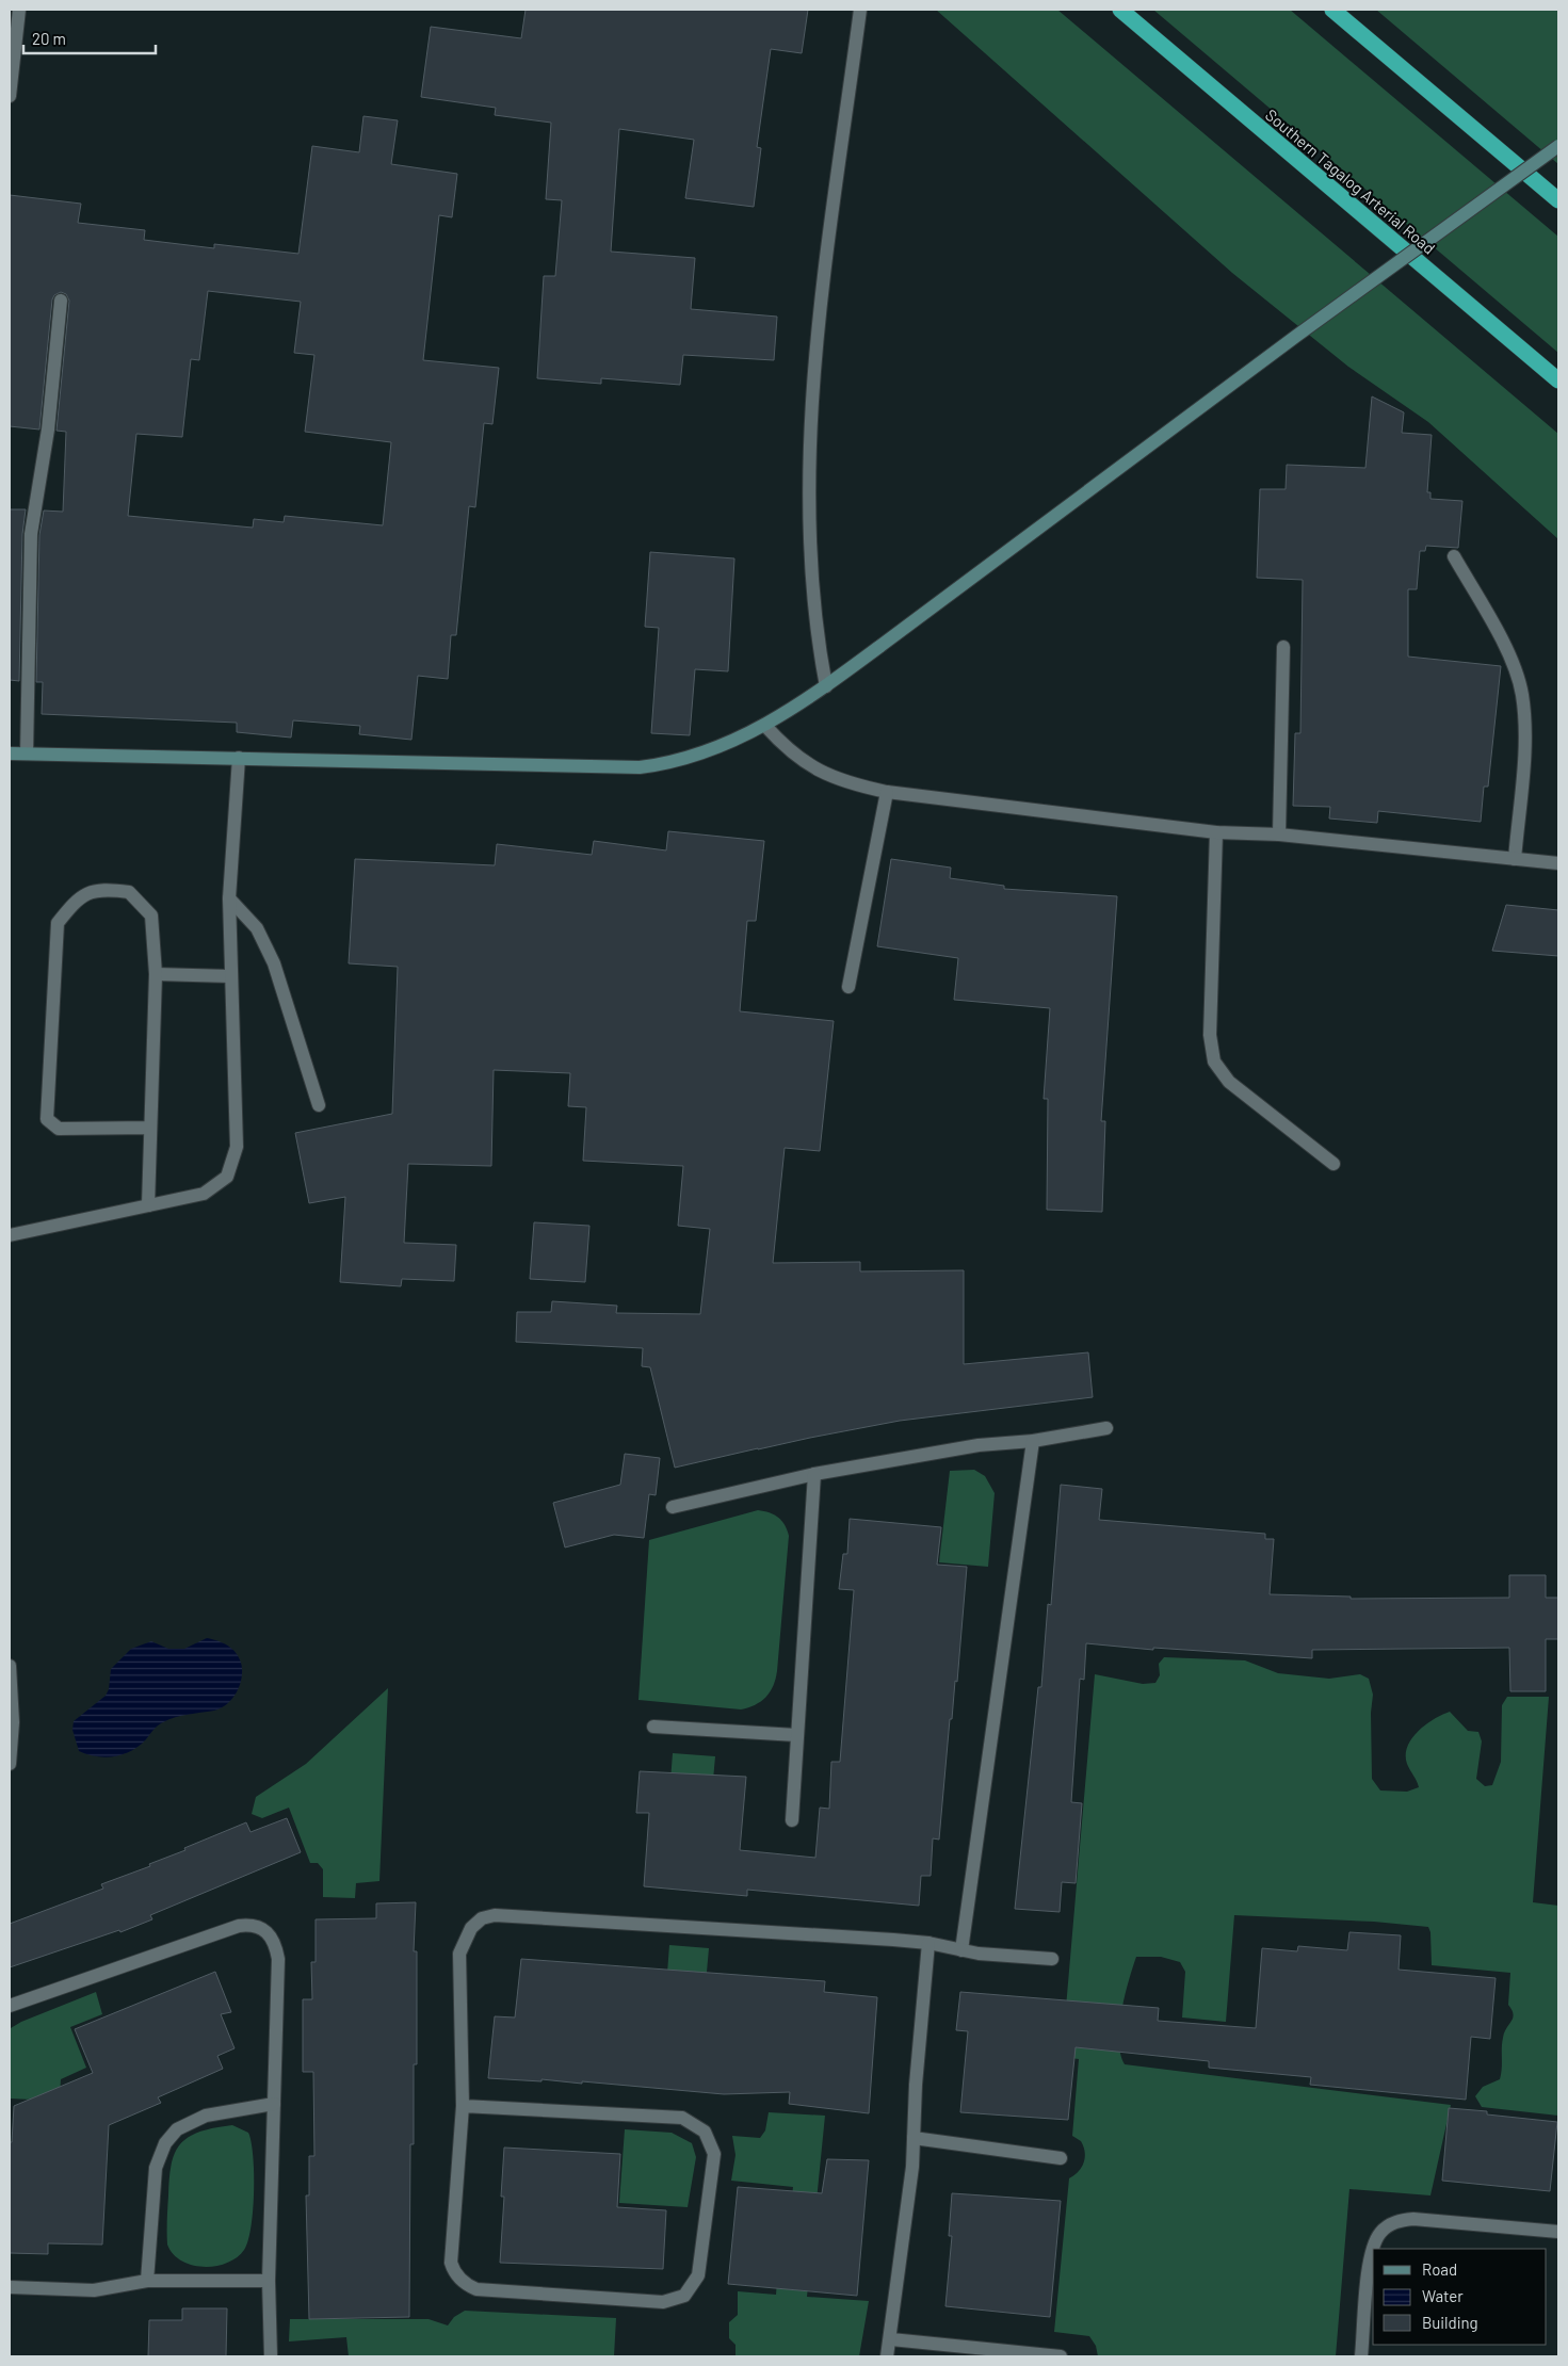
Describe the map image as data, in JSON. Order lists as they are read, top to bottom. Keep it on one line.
{"streets":{"highway":["Southern Tagalog Arterial Road"]},"legend":["Road","Water","Building"],"scale_bar":"20 m"}
